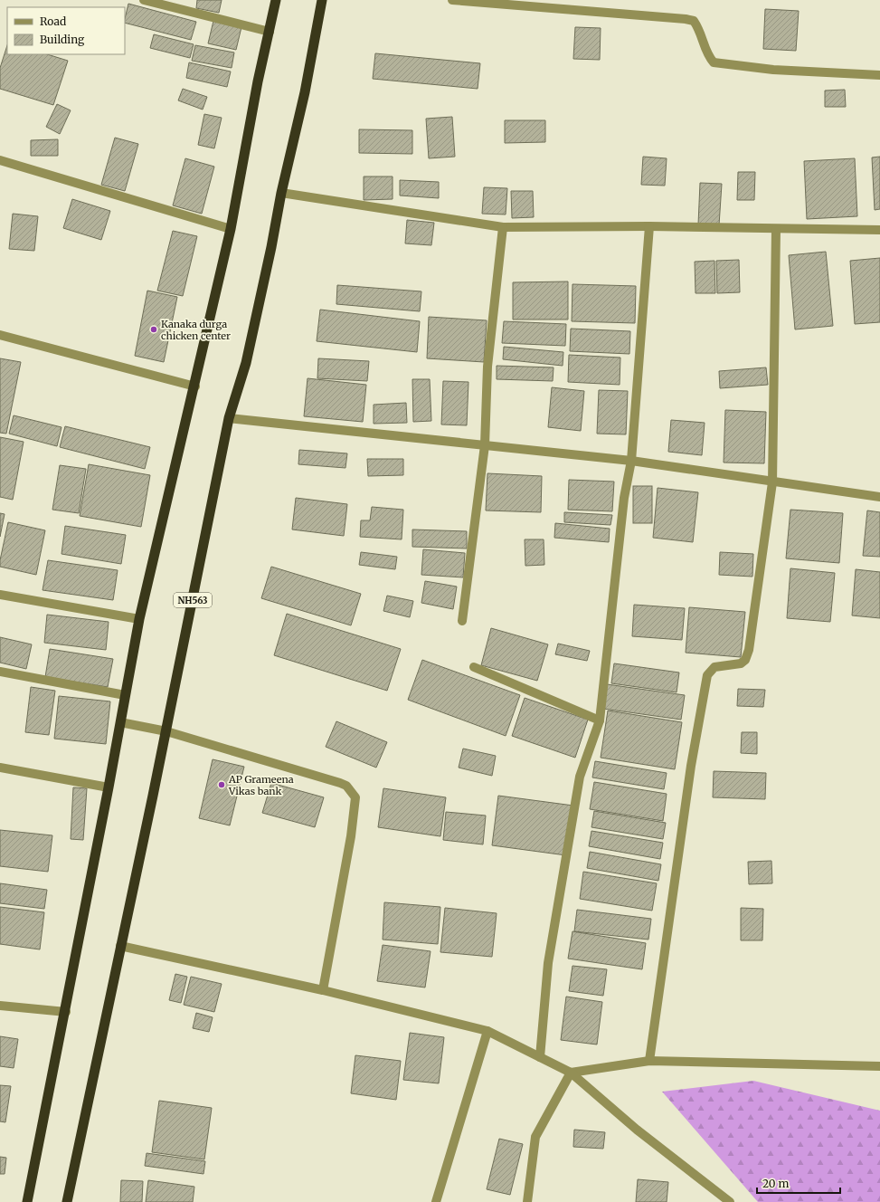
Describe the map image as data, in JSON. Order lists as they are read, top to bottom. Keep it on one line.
{"streets":{"highway":["NH563"]},"places":["Kanaka durga chicken center","AP Grameena Vikas bank"],"legend":["Road","Building"],"scale_bar":"20 m"}
